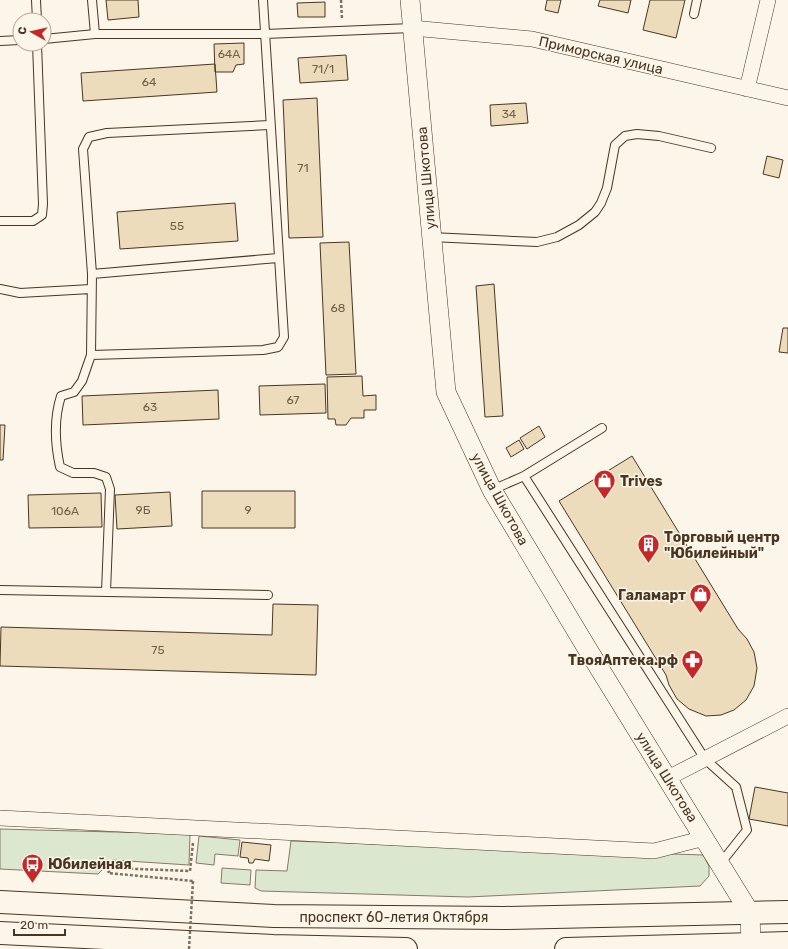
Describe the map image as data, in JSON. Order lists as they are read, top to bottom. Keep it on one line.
{"streets":{"highway":["проспект 60-летия Октября"],"street":["Приморская улица","улица Шкотова"]},"crossings":[["Приморская улица","улица Шкотова"],["улица Шкотова","проспект 60-летия Октября"]],"places":{"shop":["Trives","Галамарт"],"building":["Торговый центр \"Юбилейный\""],"pharmacy":["ТвояАптека.рф"],"bus stop":["Юбилейная"]},"house_numbers":["64А","71/1","64","34","71","55","68","67","63","9Б","9","106А","75"],"scale_bar":"20 m","north":"left"}
